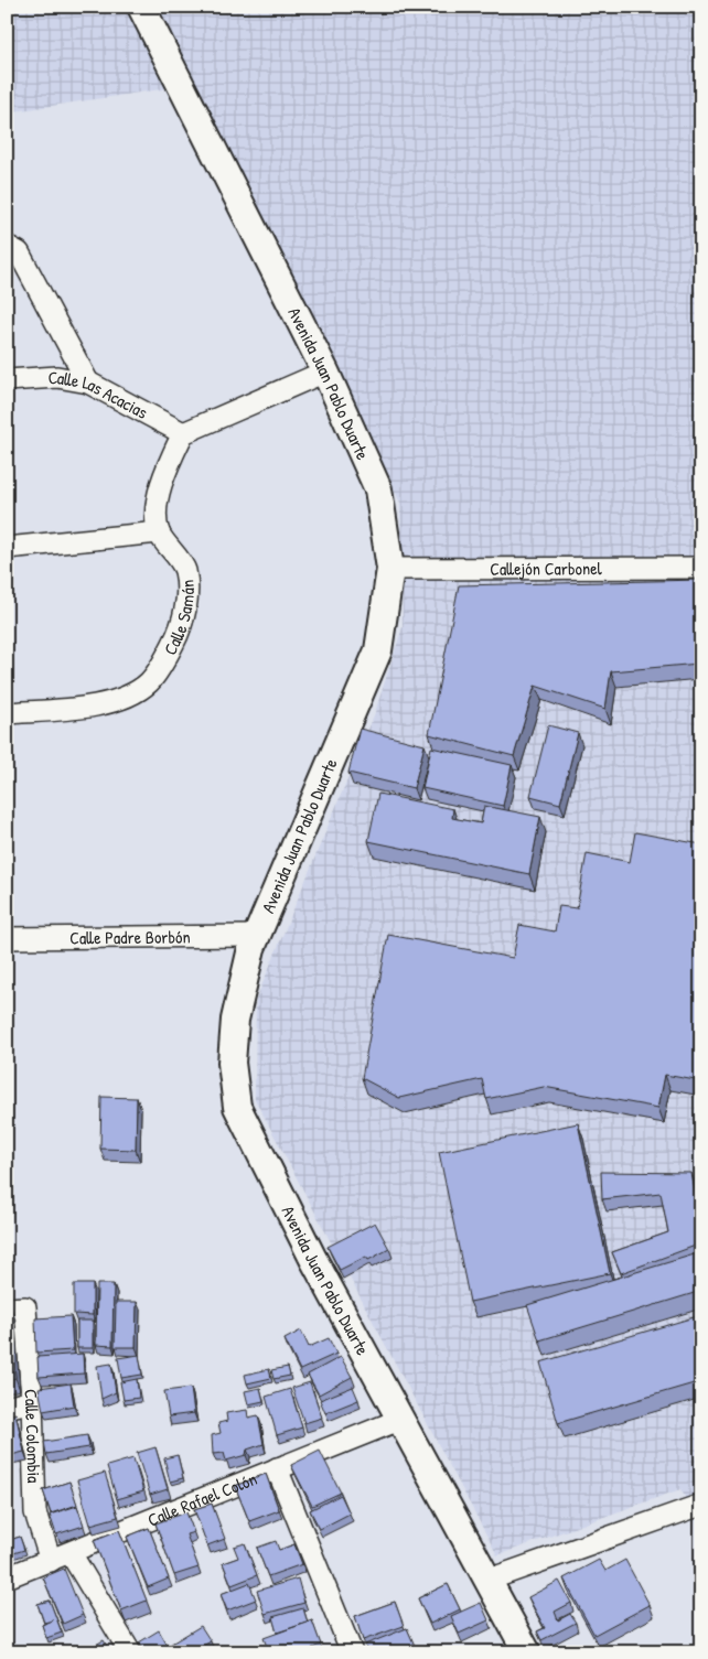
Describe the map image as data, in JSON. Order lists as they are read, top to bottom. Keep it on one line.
{"streets":{"main road":["Avenida Juan Pablo Duarte"],"street":["Calle Las Acacias","Callejón Carbonel","Calle Samán","Calle Padre Borbón","Calle Colombia","Calle Rafael Colón"]},"crossings":[["Avenida Juan Pablo Duarte","Callejón Carbonel"],["Avenida Juan Pablo Duarte","Calle Padre Borbón"],["Avenida Juan Pablo Duarte","Calle Rafael Colón"],["Calle Colombia","Calle Rafael Colón"]]}
